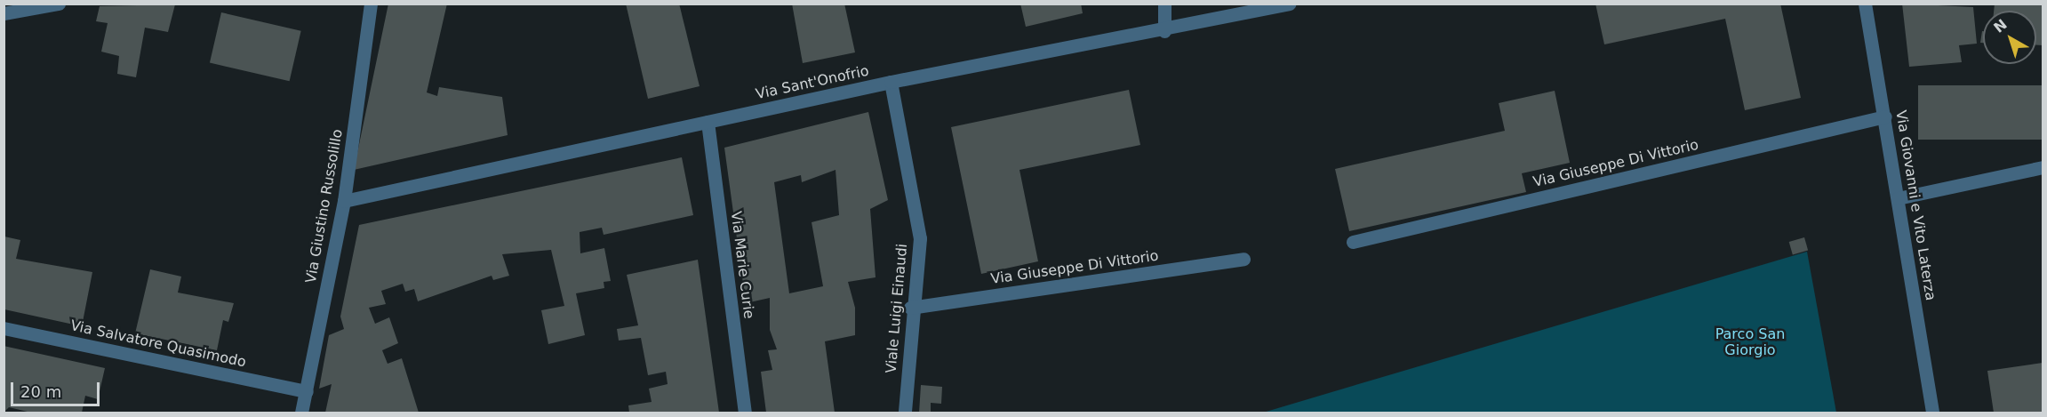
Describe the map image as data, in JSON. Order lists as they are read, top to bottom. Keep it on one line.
{"streets":{"street":["Via Sant'Onofrio","Via Giuseppe Di Vittorio","Via Giovanni e Vito Laterza","Via Giustino Russolillo","Via Marie Curie","Viale Luigi Einaudi","Via Salvatore Quasimodo"]},"crossings":[["Via Sant'Onofrio","Via Giustino Russolillo"],["Via Sant'Onofrio","Via Marie Curie"],["Via Sant'Onofrio","Viale Luigi Einaudi"],["Via Giuseppe Di Vittorio","Via Giovanni e Vito Laterza"],["Via Giuseppe Di Vittorio","Viale Luigi Einaudi"],["Via Giustino Russolillo","Via Salvatore Quasimodo"]],"parks":["Parco San Giorgio"],"scale_bar":"20 m","north":"top left"}
